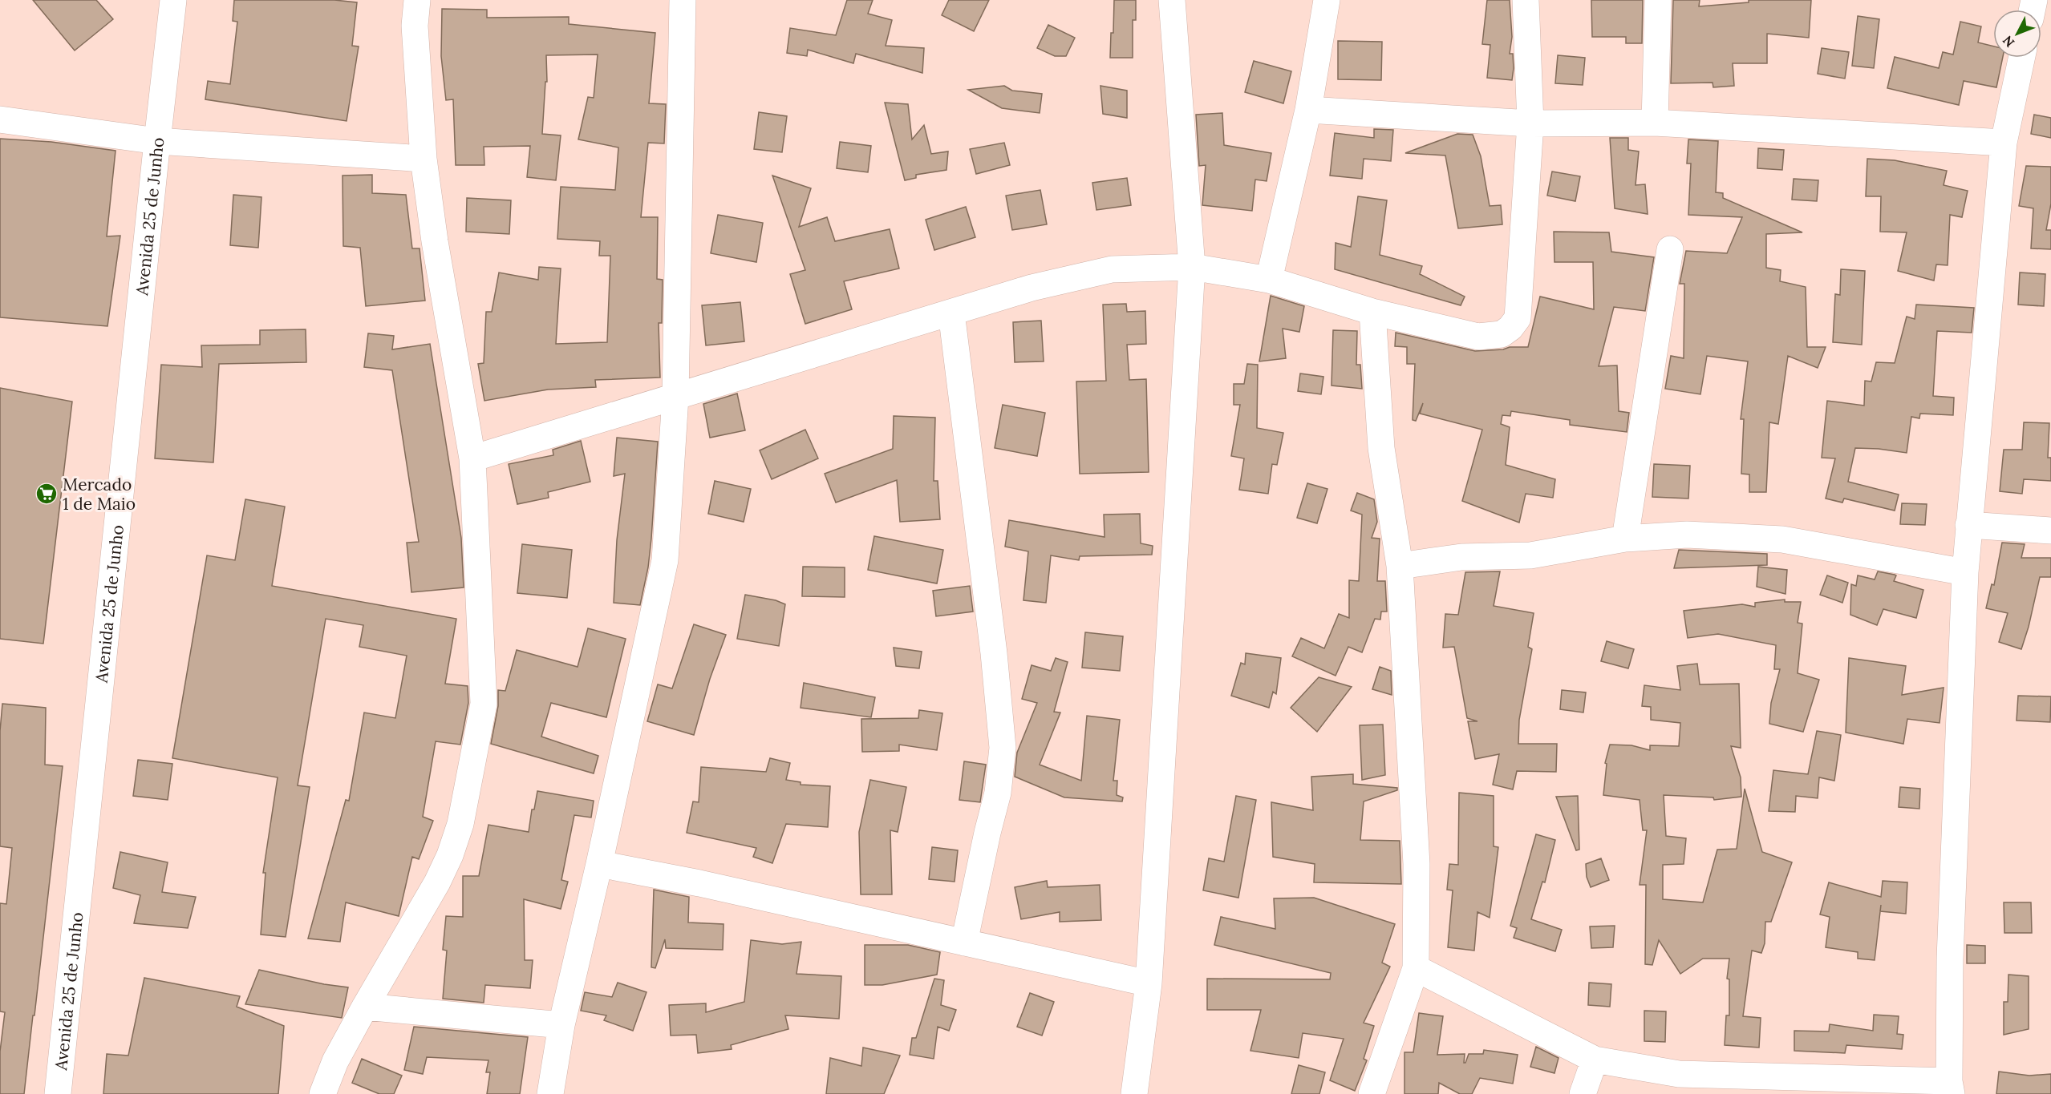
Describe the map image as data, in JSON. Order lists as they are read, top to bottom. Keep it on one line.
{"streets":{"street":["Avenida 25 de Junho"]},"places":{"supermarket":["Mercado 1 de Maio"]},"north":"bottom left"}
